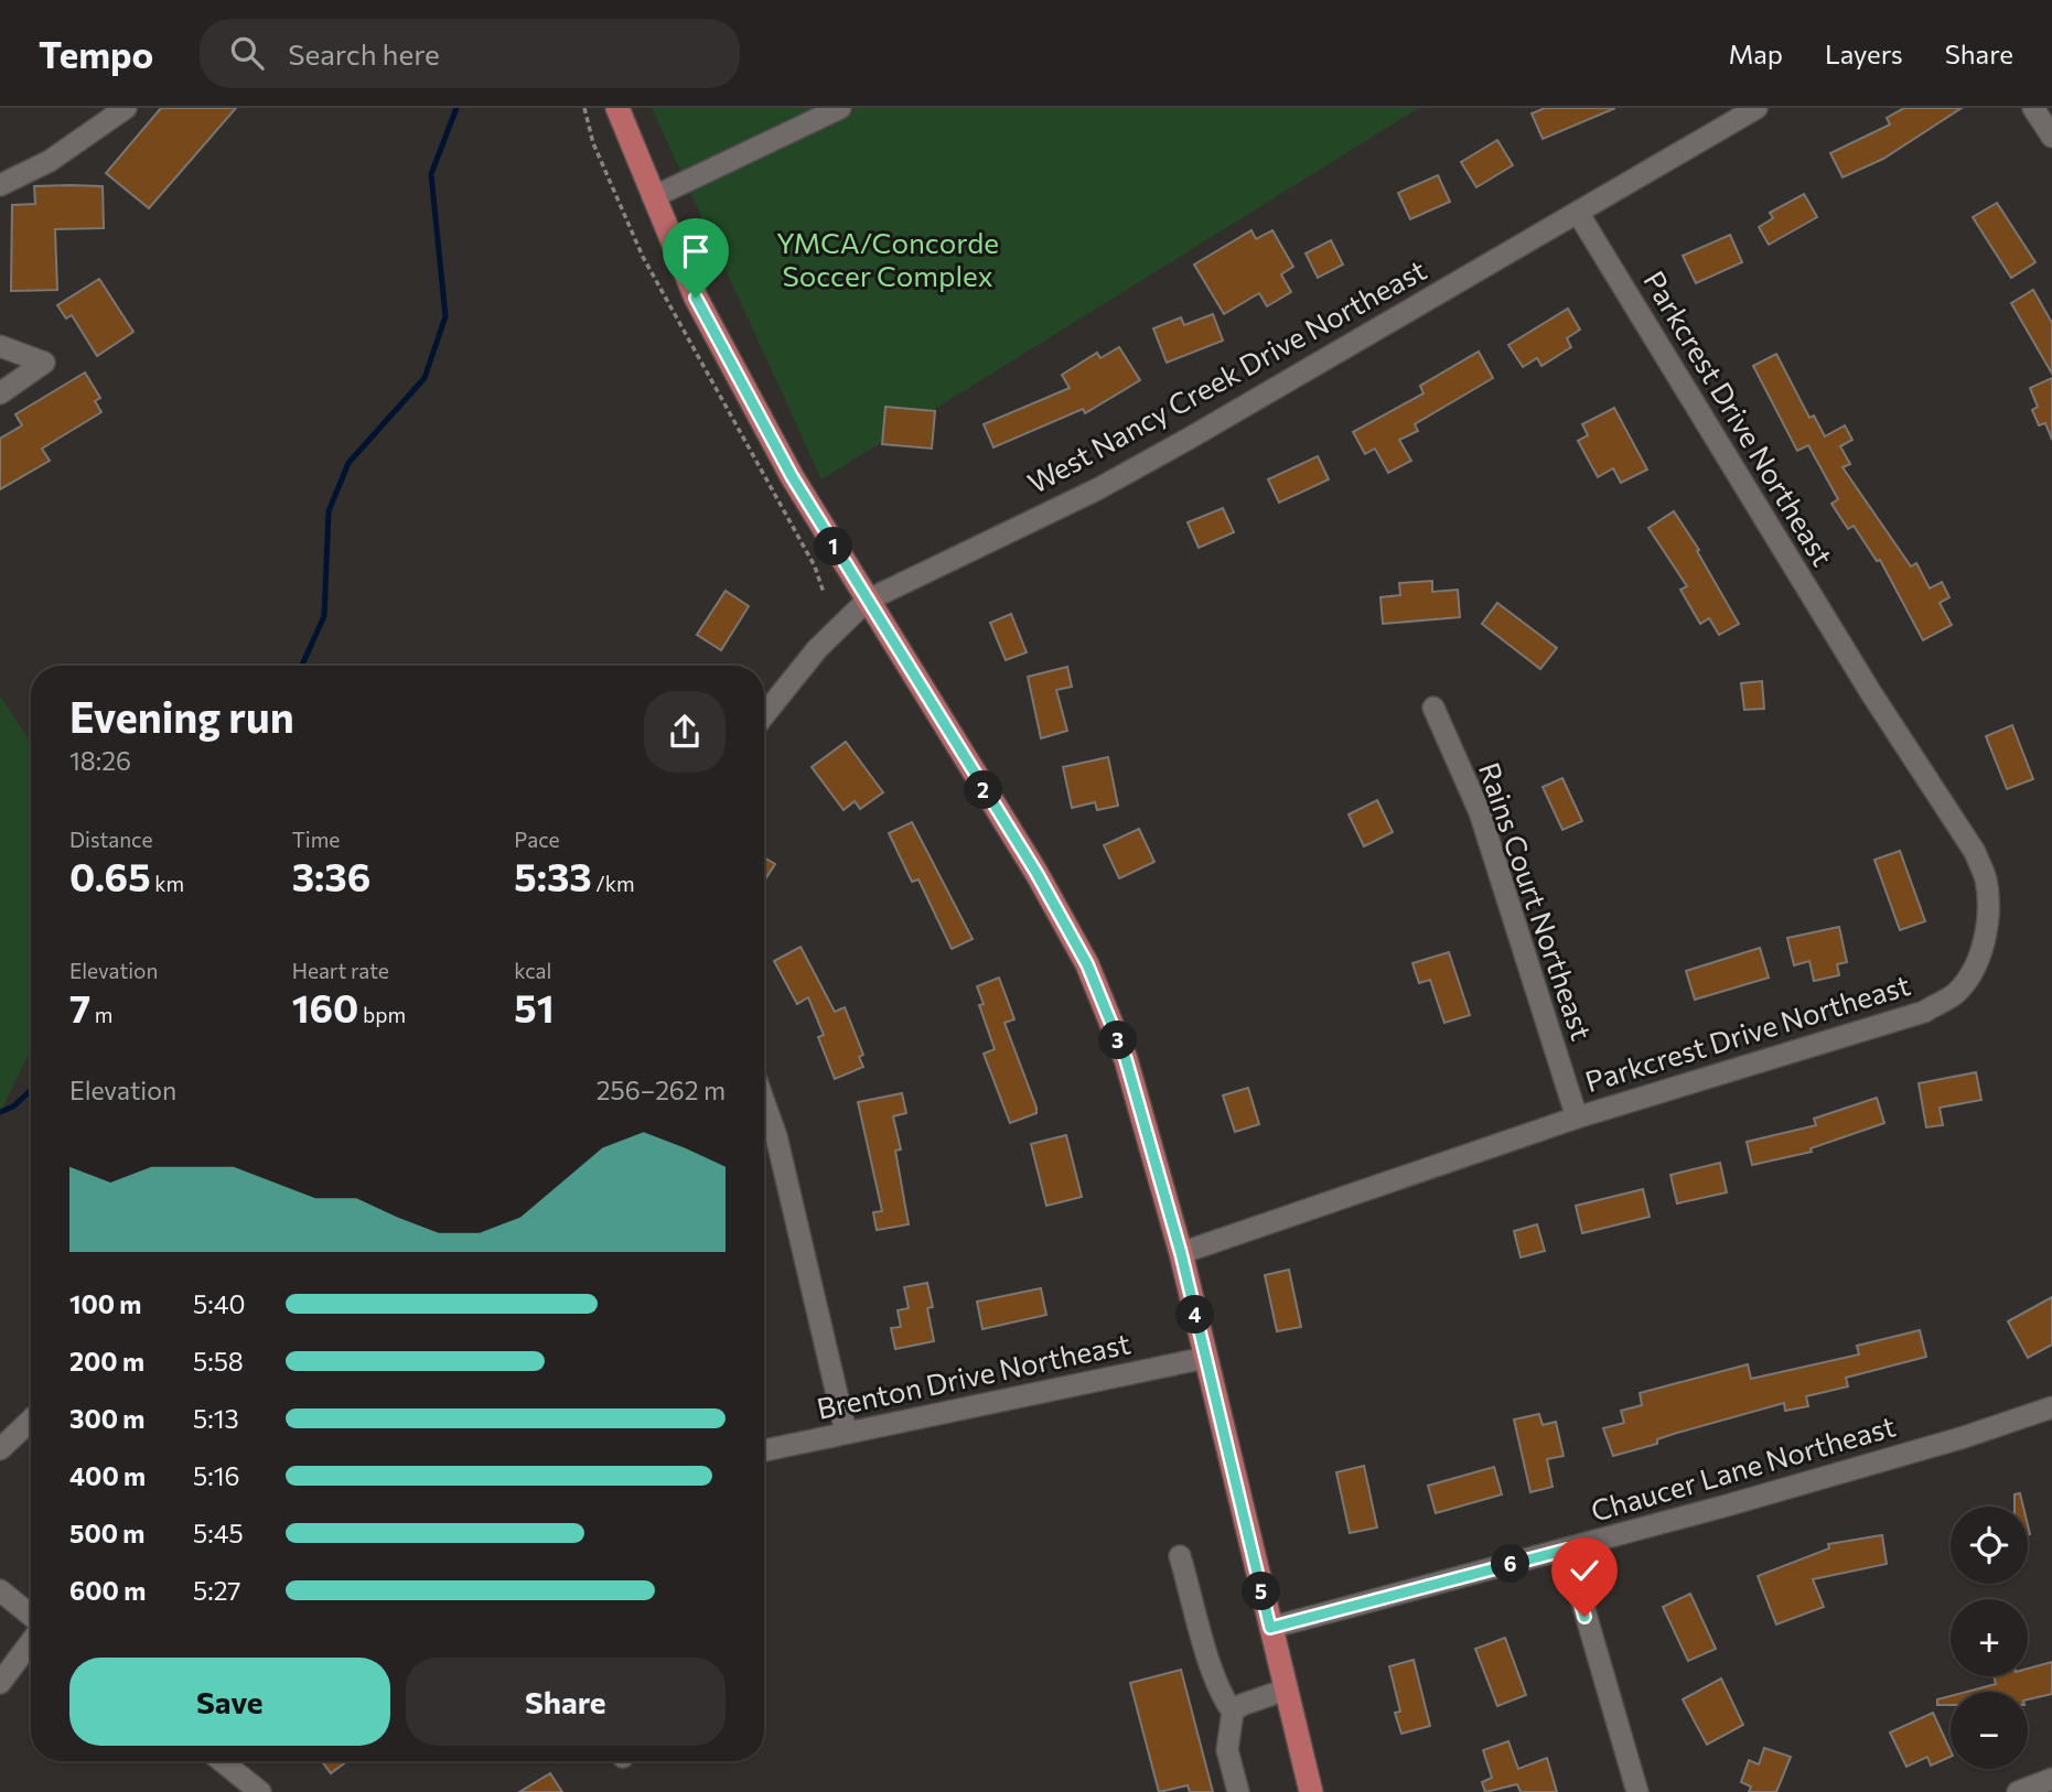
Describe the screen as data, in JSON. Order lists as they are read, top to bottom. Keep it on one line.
{"streets":{"street":["West Nancy Creek Drive Northeast","Parkcrest Drive Northeast","Rains Court Northeast","Brenton Drive Northeast","Chaucer Lane Northeast"]},"crossings":[["West Nancy Creek Drive Northeast","Parkcrest Drive Northeast"],["Parkcrest Drive Northeast","Rains Court Northeast"]],"parks":["YMCA/Concorde Soccer Complex"],"page":{"header":"Tempo","search":"Search here","nav":["Map","Layers","Share"],"pins":["1","2","3","4","6","5"],"heading":["Evening run","18:26"],"stats":[["Distance","0.65 km"],["Time","3:36"],["Pace","5:33 /km"],["Elevation","7 m"],["Heart rate","160 bpm"],["kcal","51"]],"chart":["Elevation","256–262 m"],"list":[{"name":"100 m","note":"5:40"},{"name":"200 m","note":"5:58"},{"name":"300 m","note":"5:13"},{"name":"400 m","note":"5:16"},{"name":"500 m","note":"5:45"},{"name":"600 m","note":"5:27"}],"map_buttons":["+","−"],"buttons":["Save","Share"]}}
